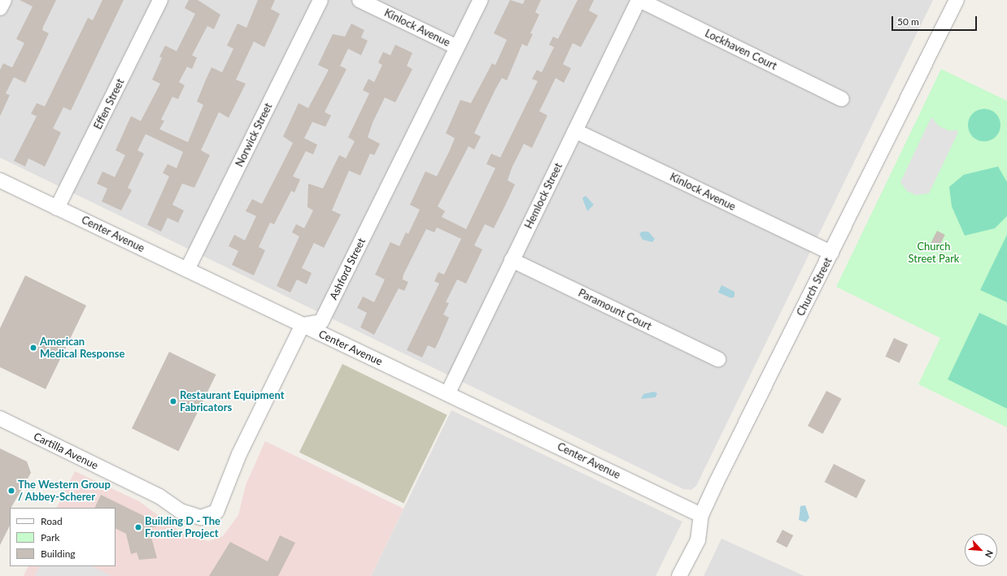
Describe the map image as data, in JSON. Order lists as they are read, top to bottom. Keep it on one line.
{"streets":{"street":["Kinlock Avenue","Lockhaven Court","Effen Street","Norwick Street","Hemlock Street","Center Avenue","Ashford Street","Church Street","Paramount Court","Cartilla Avenue"]},"crossings":[["Kinlock Avenue","Hemlock Street"],["Kinlock Avenue","Ashford Street"],["Kinlock Avenue","Church Street"],["Lockhaven Court","Hemlock Street"],["Effen Street","Center Avenue"],["Norwick Street","Center Avenue"],["Hemlock Street","Center Avenue"],["Hemlock Street","Paramount Court"],["Center Avenue","Ashford Street"],["Center Avenue","Church Street"],["Center Avenue","Cartilla Avenue"],["Ashford Street","Cartilla Avenue"]],"parks":["Church Street Park"],"places":["American Medical Response","Restaurant Equipment Fabricators","The Western Group / Abbey-Scherer","Building D - The Frontier Project"],"legend":["Road","Park","Building"],"scale_bar":"50 m","north":"bottom right"}
